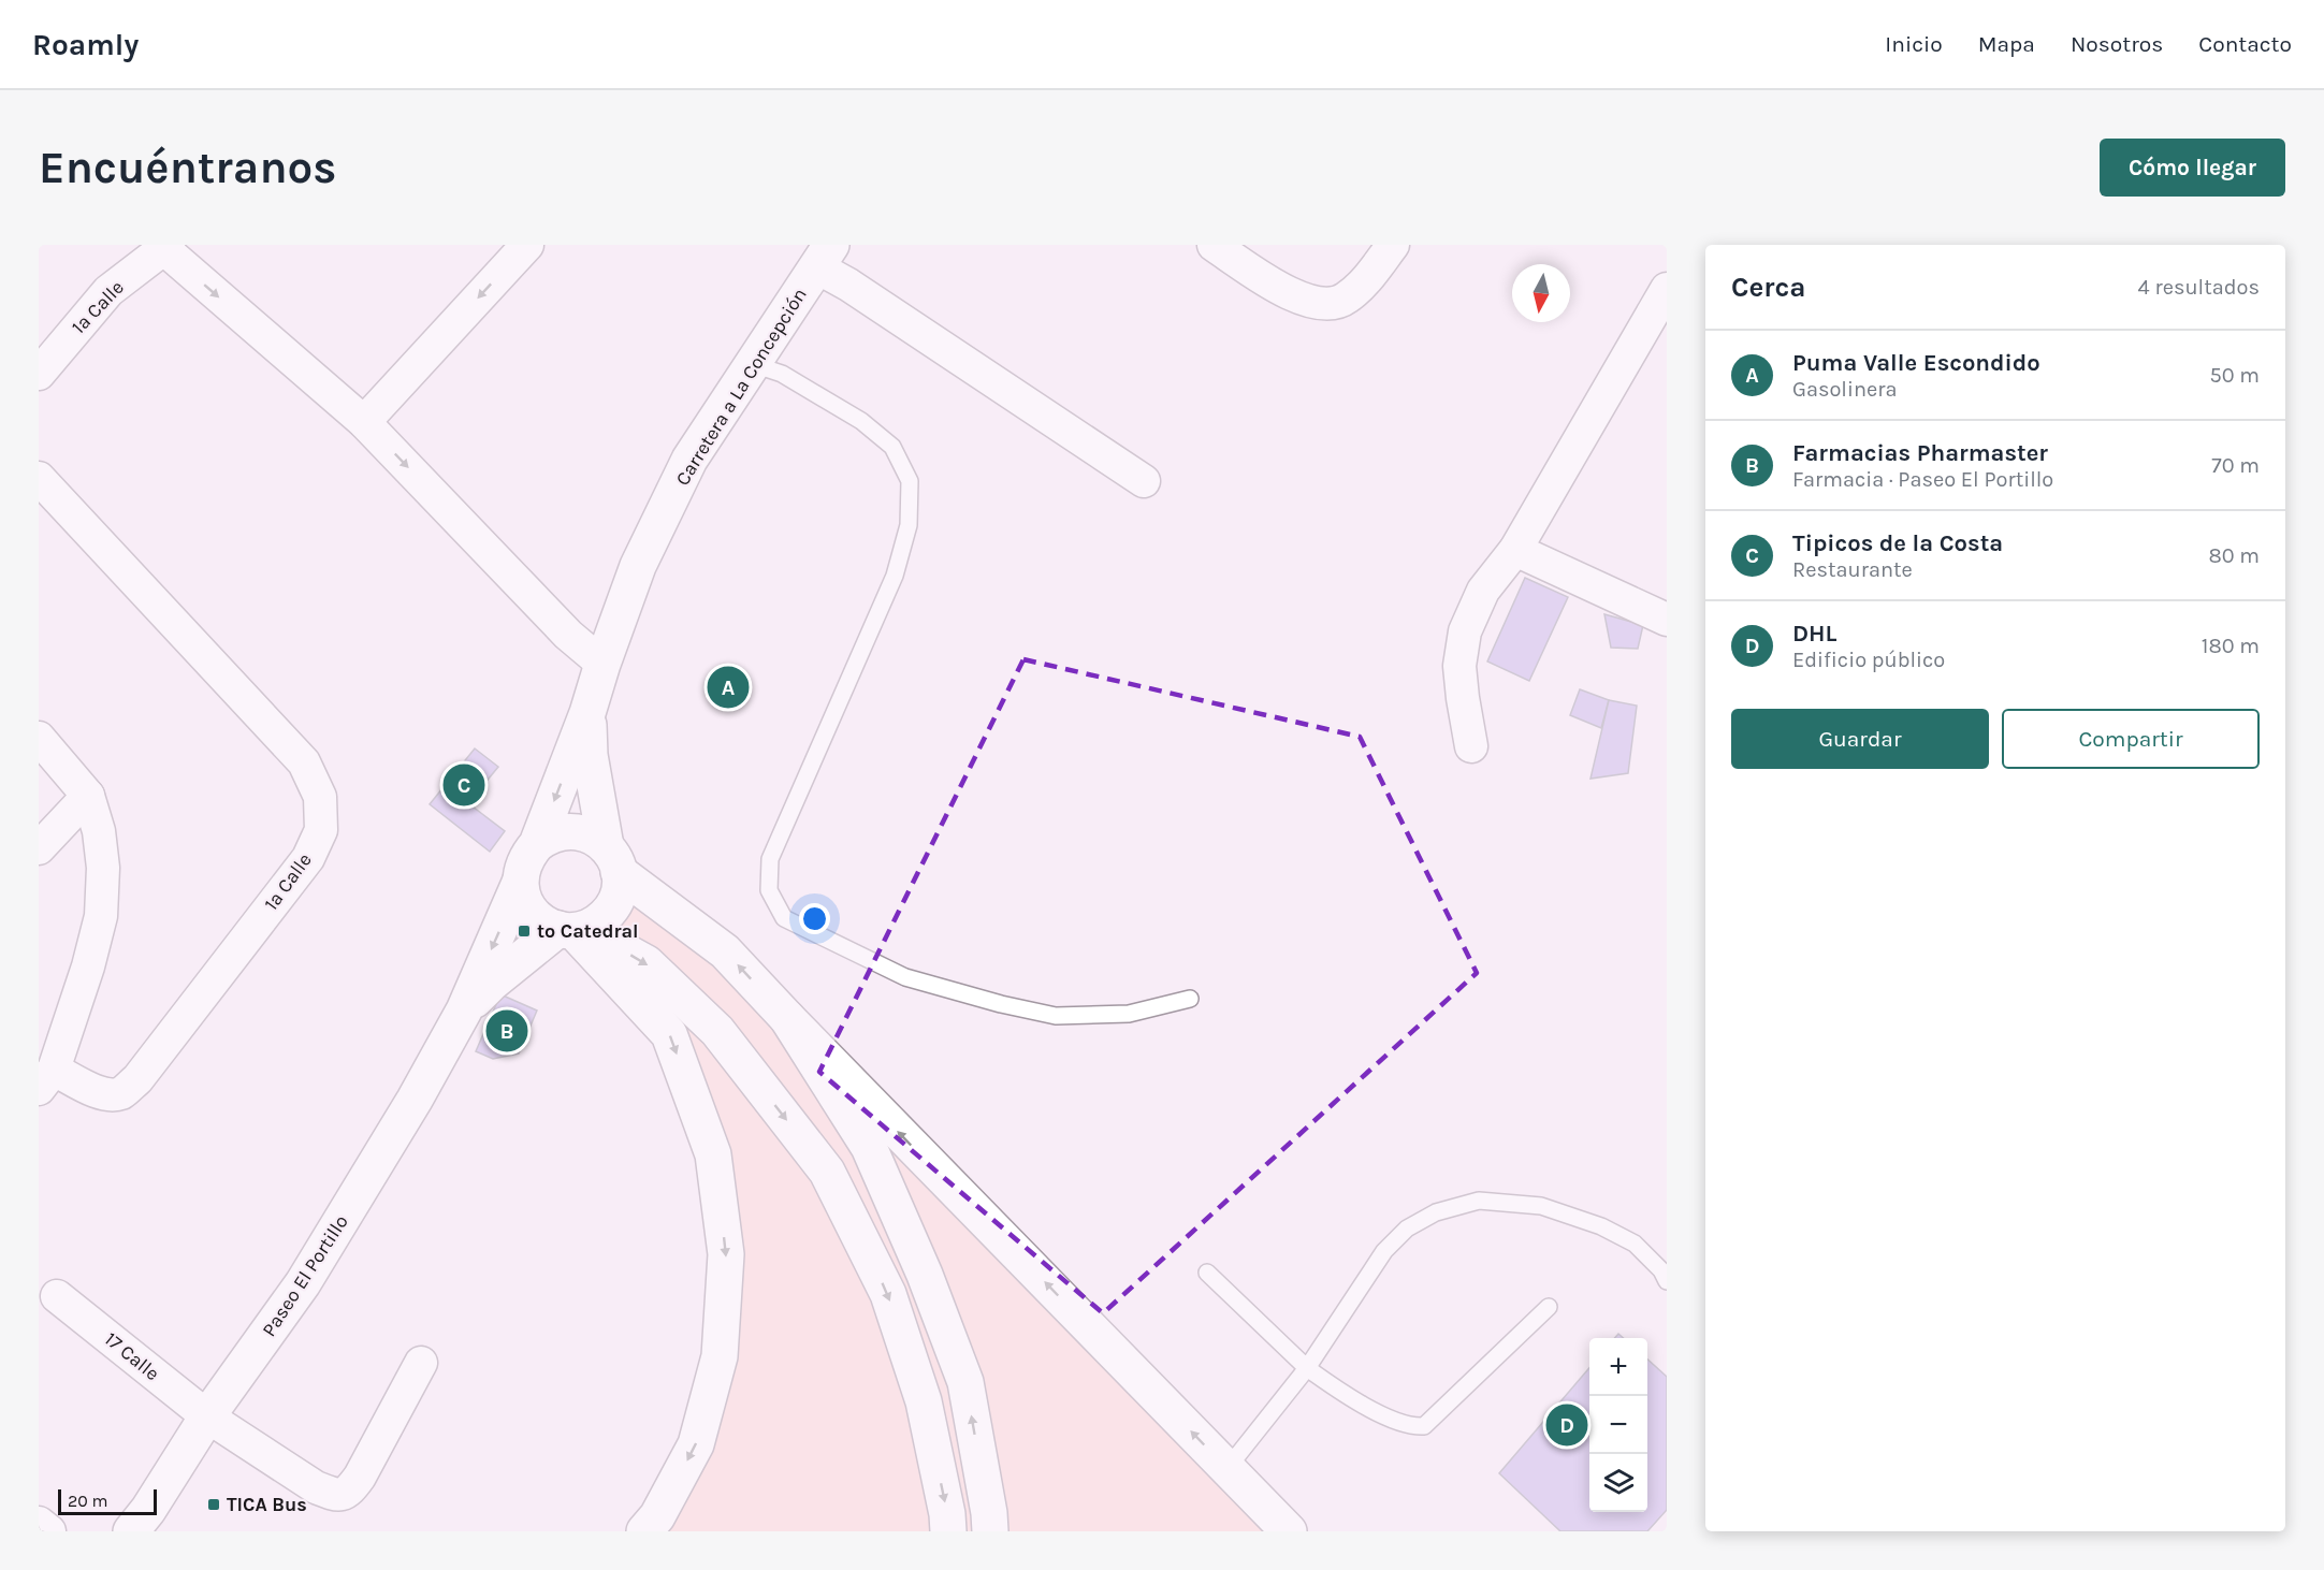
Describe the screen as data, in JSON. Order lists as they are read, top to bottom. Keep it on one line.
{"streets":{"main road":["Carretera a La Concepción","Paseo El Portillo"],"street":["1a Calle","17 Calle"]},"crossings":[["Carretera a La Concepción","Paseo El Portillo"],["Paseo El Portillo","17 Calle"]],"places":{"transit":["to Catedral","TICA Bus"]},"scale_bar":"20 m","north":"bottom","page":{"header":"Roamly","nav":["Inicio","Mapa","Nosotros","Contacto"],"buttons":["Cómo llegar",["Guardar","Compartir"]],"title":"Encuéntranos","heading":["Cerca","4 resultados"],"list":[{"mark":"A","name":"Puma Valle Escondido","note":"Gasolinera","value":"50 m"},{"mark":"B","name":"Farmacias Pharmaster","note":"Farmacia · Paseo El Portillo","value":"70 m"},{"mark":"C","name":"Tipicos de la Costa","note":"Restaurante","value":"80 m"},{"mark":"D","name":"DHL","note":"Edificio público","value":"180 m"}],"pins":["A","C","B","D"],"map_buttons":["+","−"],"scale":"20 m"}}
